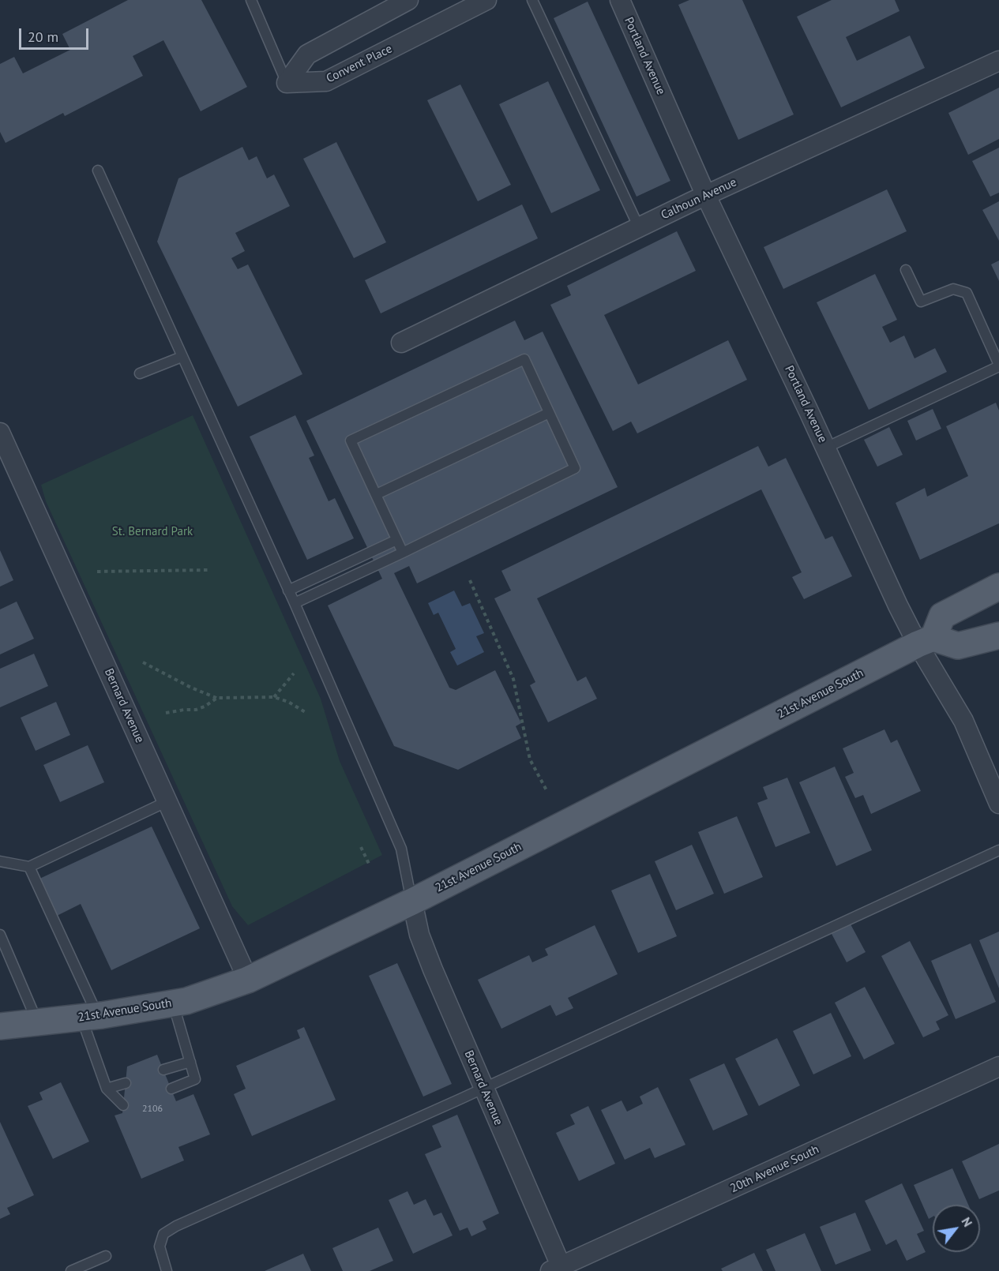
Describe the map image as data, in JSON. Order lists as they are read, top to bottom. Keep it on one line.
{"streets":{"main road":["21st Avenue South"],"street":["Portland Avenue","Convent Place","Calhoun Avenue","Bernard Avenue","20th Avenue South"]},"crossings":[["Portland Avenue","Calhoun Avenue"],["Portland Avenue","21st Avenue South"],["21st Avenue South","Bernard Avenue"],["Bernard Avenue","20th Avenue South"]],"parks":["St. Bernard Park"],"house_numbers":["2106"],"scale_bar":"20 m","north":"top right"}
